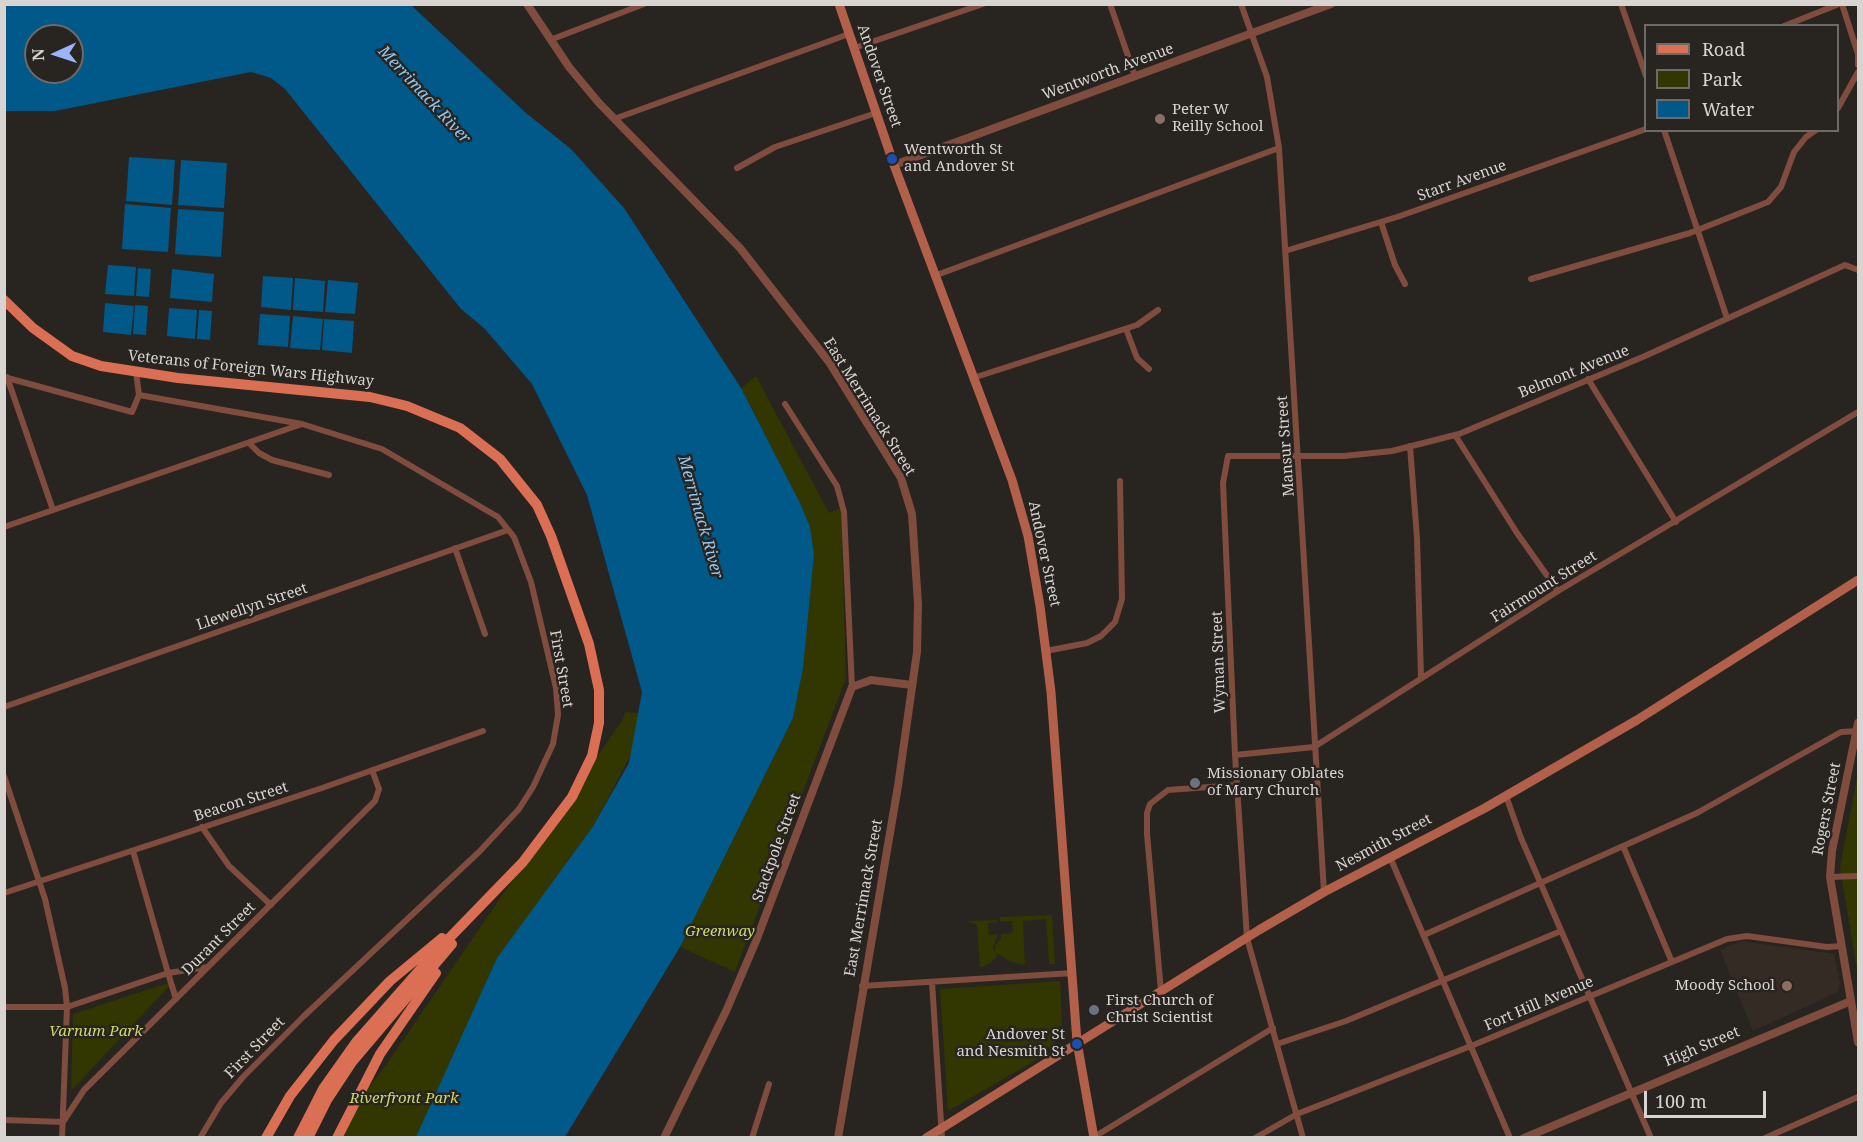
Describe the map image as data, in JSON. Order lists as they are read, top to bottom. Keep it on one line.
{"streets":{"main road":["Andover Street","Veterans of Foreign Wars Highway","Nesmith Street"],"street":["Wentworth Avenue","Starr Avenue","Belmont Avenue","East Merrimack Street","Mansur Street","Fairmount Street","Llewellyn Street","Wyman Street","First Street","Beacon Street","Rogers Street","Stackpole Street","Durant Street","Fort Hill Avenue","High Street"]},"crossings":[["Wentworth Avenue","Andover Street"],["Wentworth Avenue","Mansur Street"],["Andover Street","Nesmith Street"],["Starr Avenue","Mansur Street"],["Belmont Avenue","Mansur Street"],["Belmont Avenue","Wyman Street"],["Mansur Street","Fairmount Street"],["Mansur Street","Wyman Street"],["Mansur Street","Nesmith Street"],["Fairmount Street","Wyman Street"],["Llewellyn Street","First Street"],["Wyman Street","Nesmith Street"],["Wyman Street","Fort Hill Avenue"],["Beacon Street","Durant Street"],["Rogers Street","Fort Hill Avenue"],["Rogers Street","High Street"]],"water":["Merrimack River"],"parks":["Greenway","Varnum Park","Riverfront Park"],"places":["Peter W Reilly School","Wentworth St and Andover St","Missionary Oblates of Mary Church","Moody School","First Church of Christ Scientist","Andover St and Nesmith St"],"legend":["Road","Park","Water"],"scale_bar":"100 m","north":"left"}
